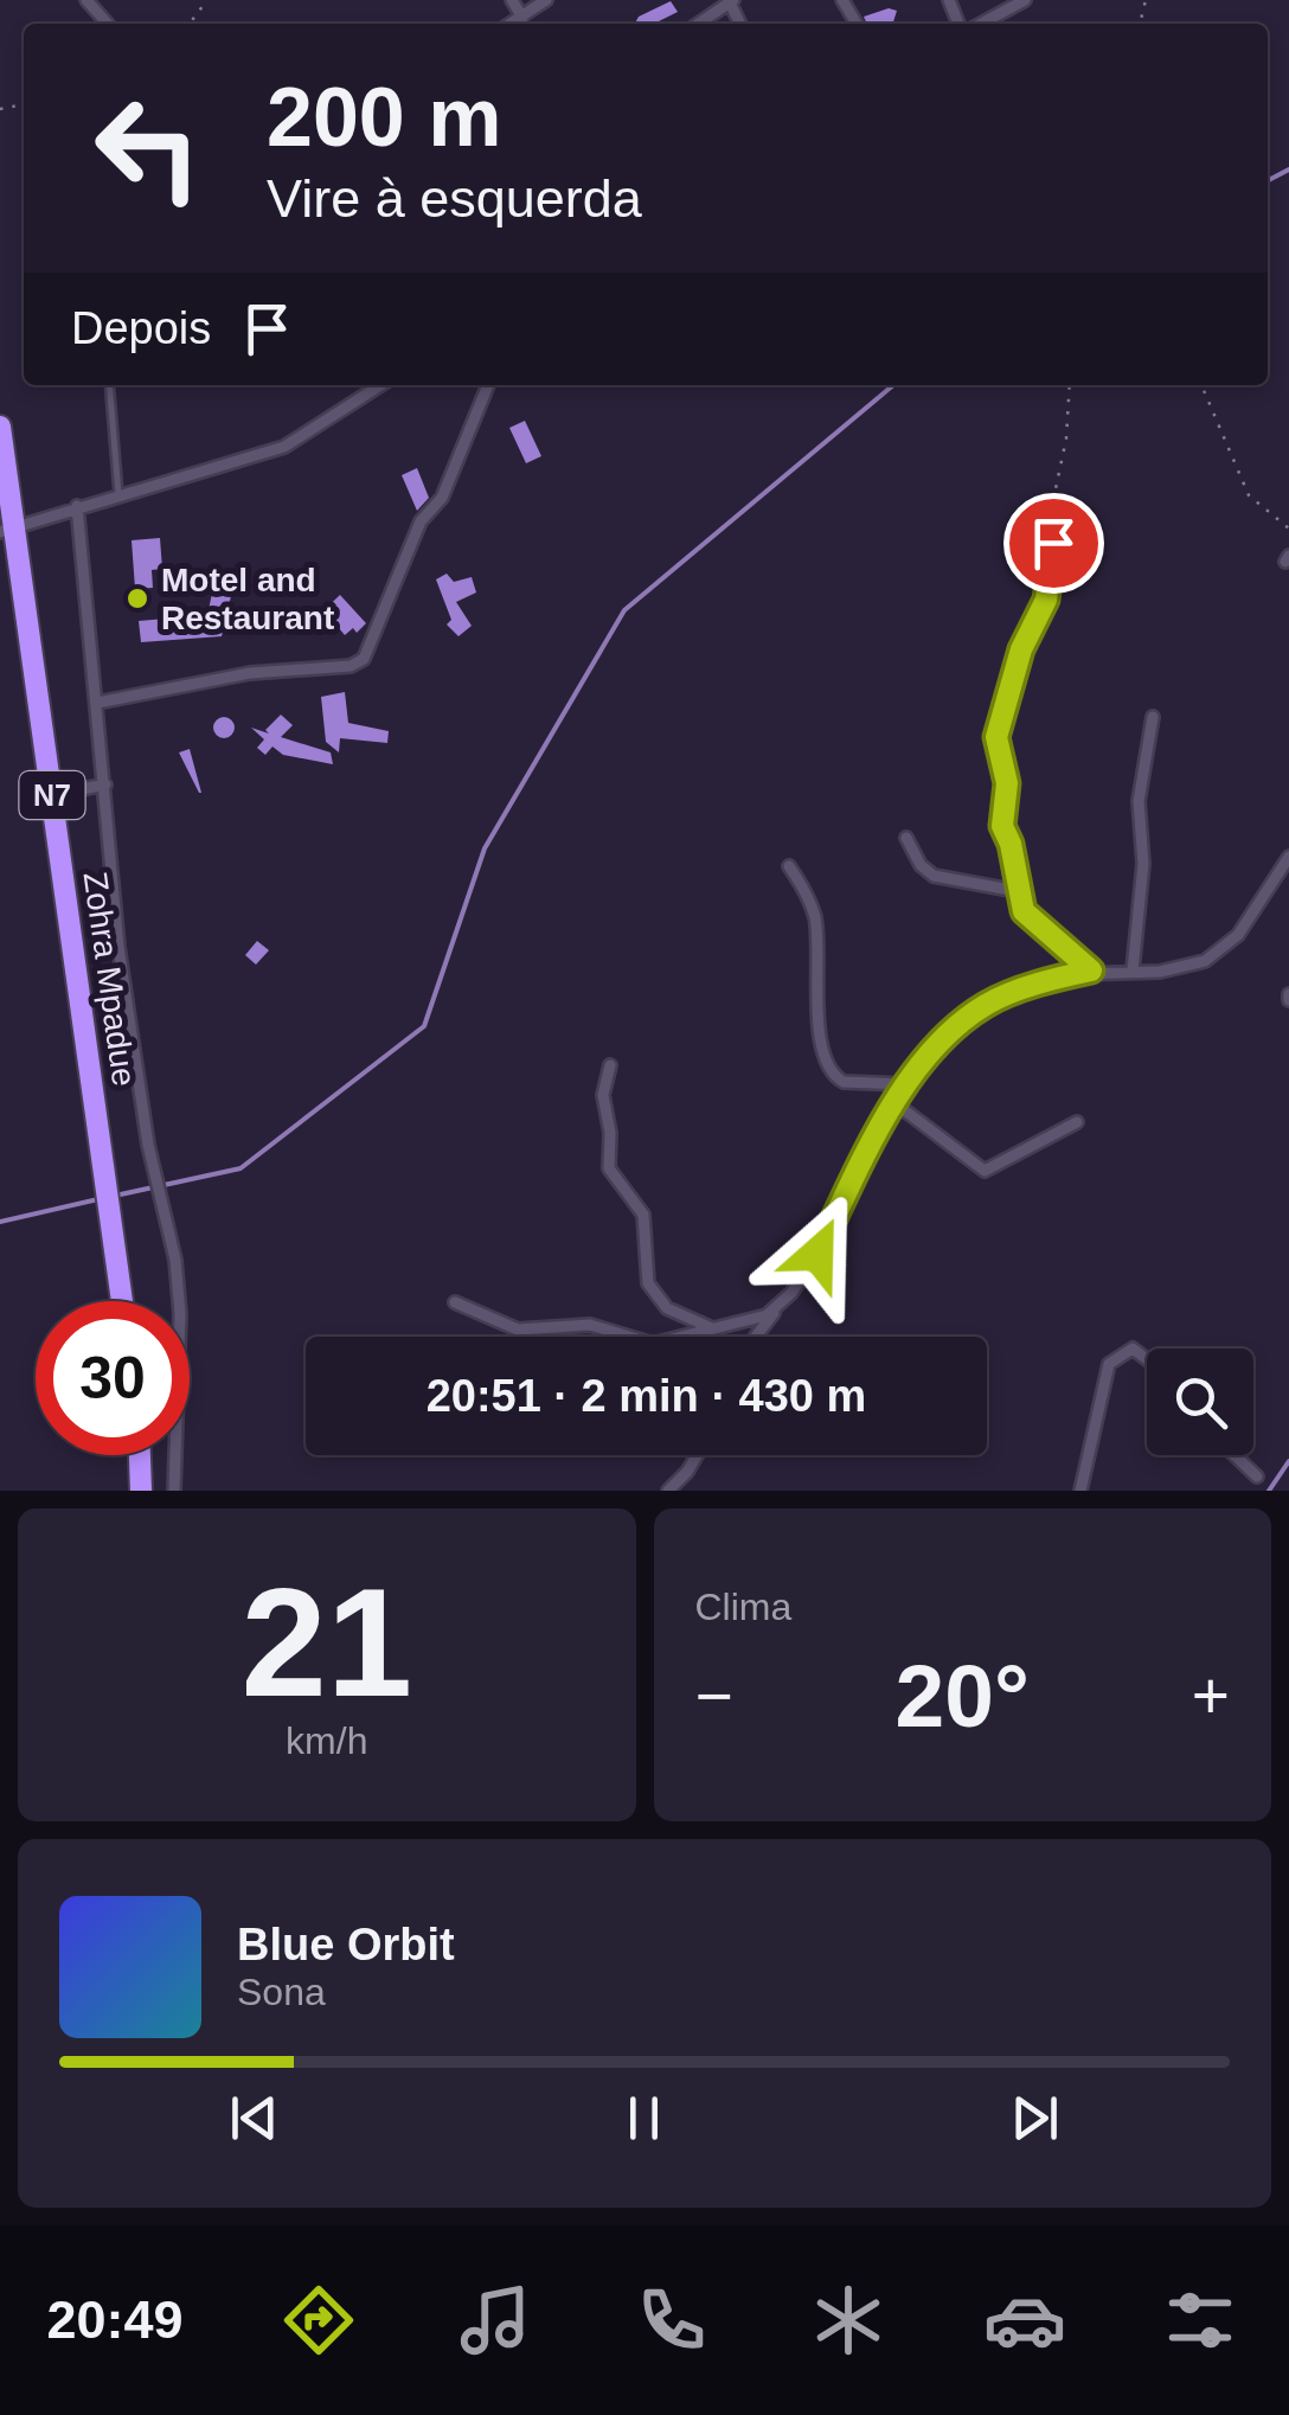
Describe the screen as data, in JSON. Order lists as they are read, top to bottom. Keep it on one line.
{"streets":{"highway":["N7","Zohra Mpadue"]},"places":["Motel and Restaurant"],"page":{"turn":["200 m","Vire à esquerda"],"then":"Depois","limit":"30","trip":"20:51 · 2 min · 430 m","tile":[["21","km/h"],"Clima"],"heat":["−","20°","+"],"song":["Blue Orbit","Sona"],"tabs":"20:49"}}
